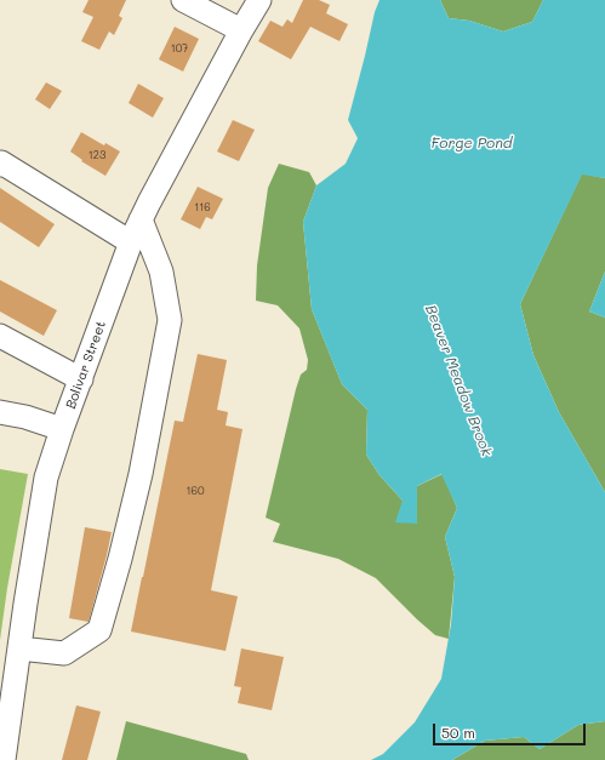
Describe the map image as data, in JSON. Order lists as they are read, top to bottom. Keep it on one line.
{"streets":{"street":["Bolivar Street"]},"water":["Forge Pond","Beaver Meadow Brook"],"house_numbers":["107","123","116","160"],"scale_bar":"50 m"}
